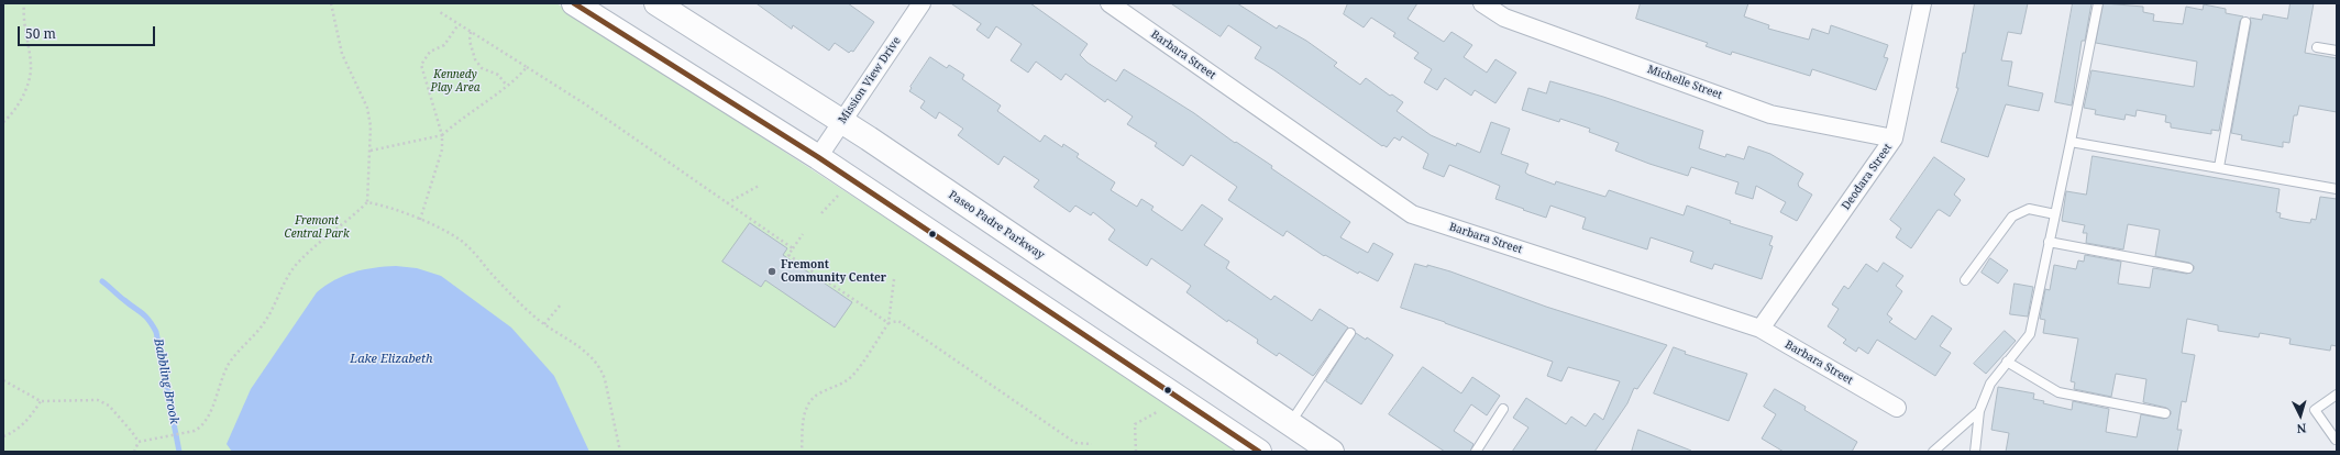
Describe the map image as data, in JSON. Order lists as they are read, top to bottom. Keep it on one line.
{"streets":{"main road":["Paseo Padre Parkway"],"street":["Barbara Street","Mission View Drive","Michelle Street","Deodara Street"]},"crossings":[["Barbara Street","Deodara Street"],["Mission View Drive","Paseo Padre Parkway"],["Michelle Street","Deodara Street"]],"water":["Lake Elizabeth","Babbling Brook"],"parks":["Kennedy Play Area","Fremont Central Park"],"places":["Fremont Community Center"],"scale_bar":"50 m","north":"bottom"}
